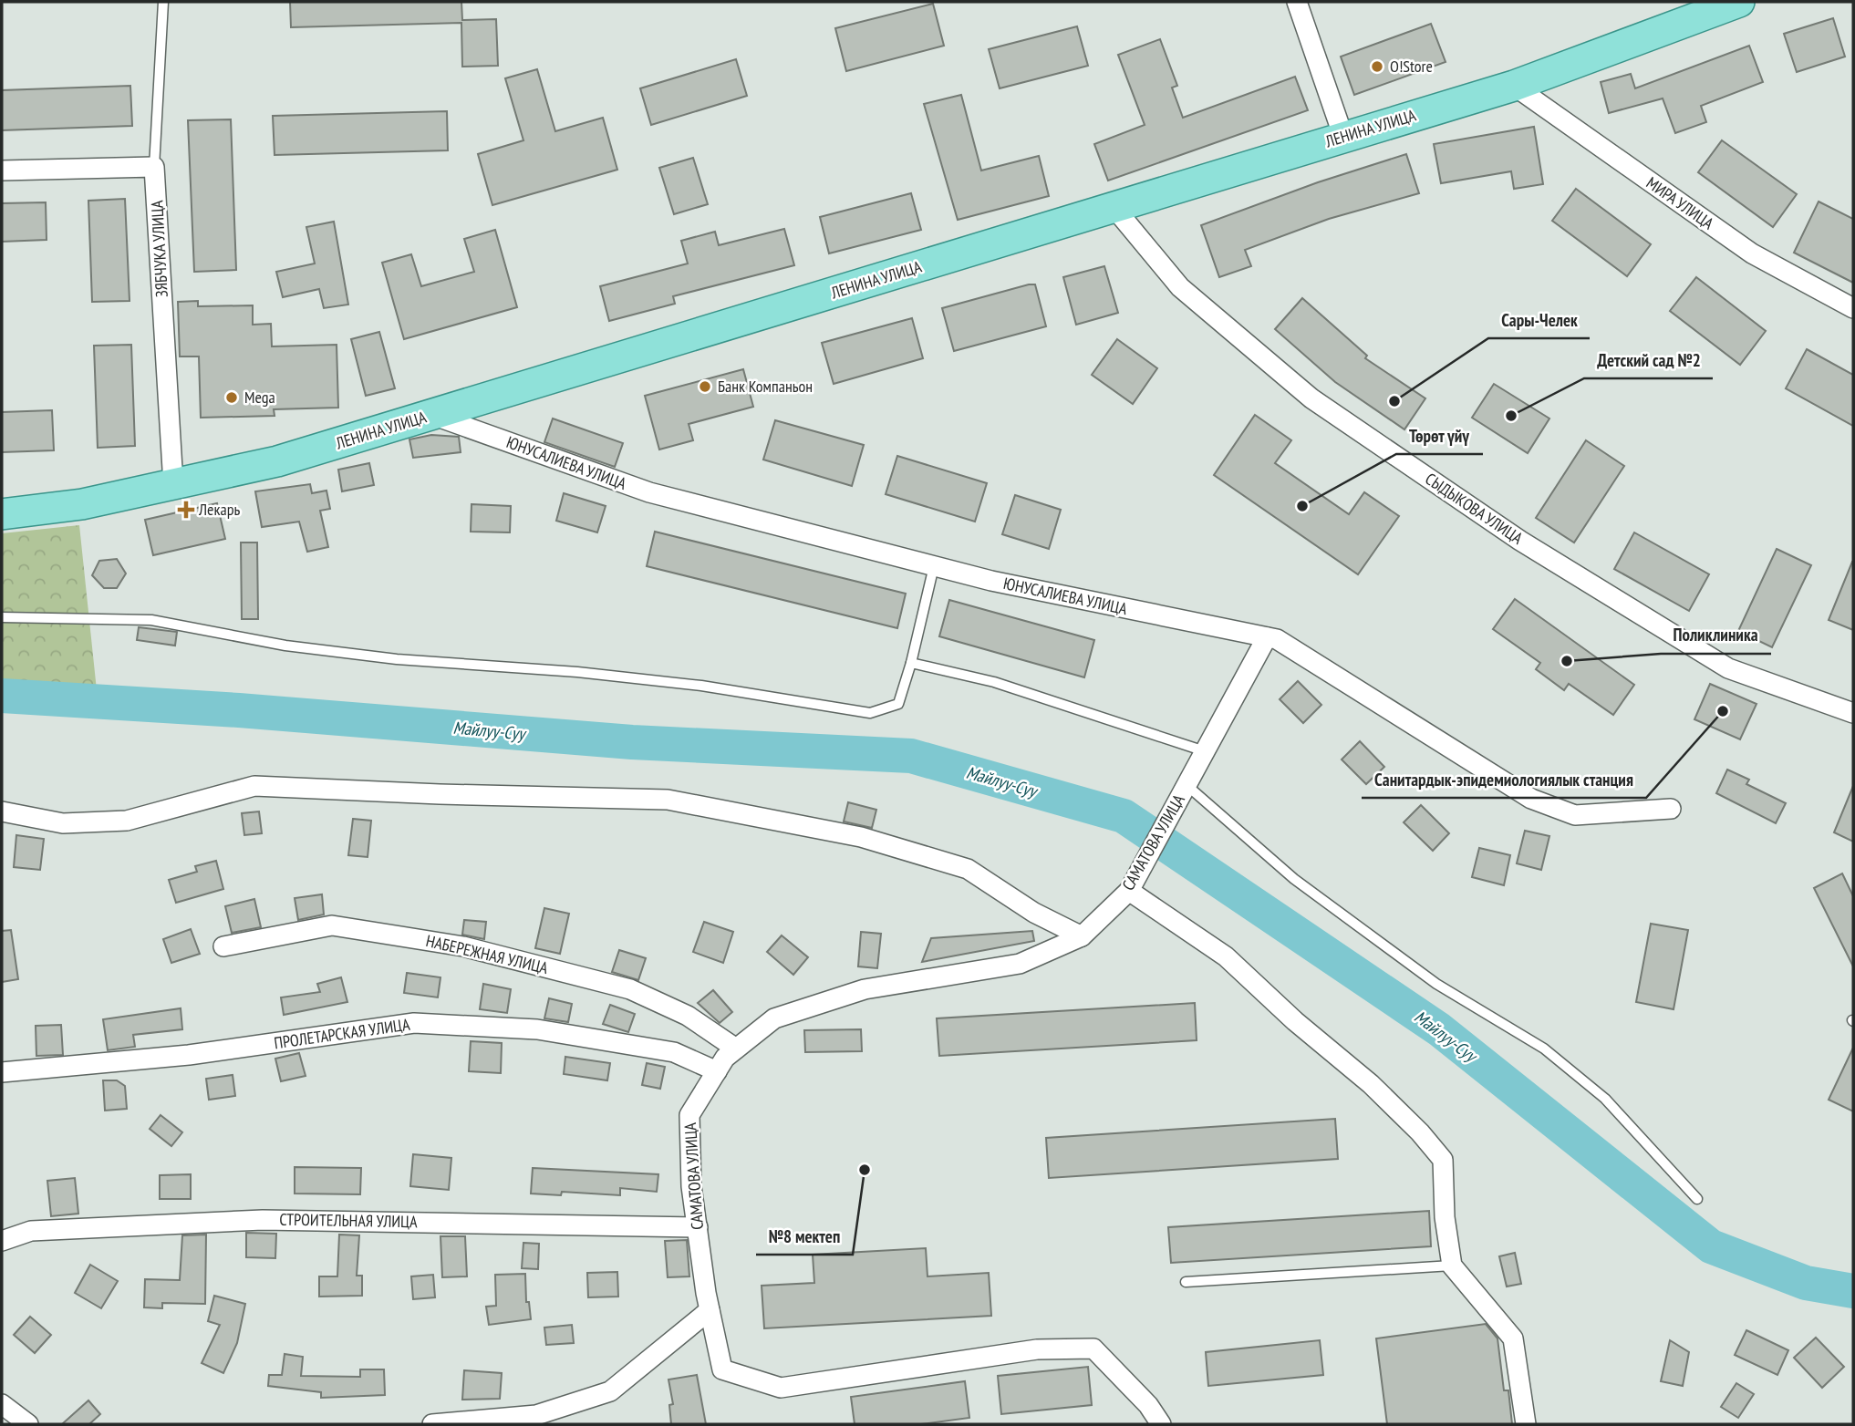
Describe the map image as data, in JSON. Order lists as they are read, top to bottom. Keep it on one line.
{"streets":{"main road":["ЛЕНИНА УЛИЦА"],"street":["МИРА УЛИЦА","ЗЯБЧУКА УЛИЦА","ЮНУСАЛИЕВА УЛИЦА","СЫДЫКОВА УЛИЦА","САМАТОВА УЛИЦА","НАБЕРЕЖНАЯ УЛИЦА","ПРОЛЕТАРСКАЯ УЛИЦА","СТРОИТЕЛЬНАЯ УЛИЦА"]},"crossings":[["ЛЕНИНА УЛИЦА","МИРА УЛИЦА"],["ЛЕНИНА УЛИЦА","ЗЯБЧУКА УЛИЦА"],["ЛЕНИНА УЛИЦА","ЮНУСАЛИЕВА УЛИЦА"],["ЛЕНИНА УЛИЦА","СЫДЫКОВА УЛИЦА"],["ЮНУСАЛИЕВА УЛИЦА","САМАТОВА УЛИЦА"],["САМАТОВА УЛИЦА","НАБЕРЕЖНАЯ УЛИЦА"],["САМАТОВА УЛИЦА","ПРОЛЕТАРСКАЯ УЛИЦА"],["САМАТОВА УЛИЦА","СТРОИТЕЛЬНАЯ УЛИЦА"]],"water":["Майлуу-Суу"],"places":{"other":["O!Store","Банк Компаньон","Mega","Сары-Челек","Детский сад №2","Төрөт үйү","Поликлиника","Санитардык-эпидемиологиялык станция","№8 мектеп"],"health":["Лекарь"]}}
